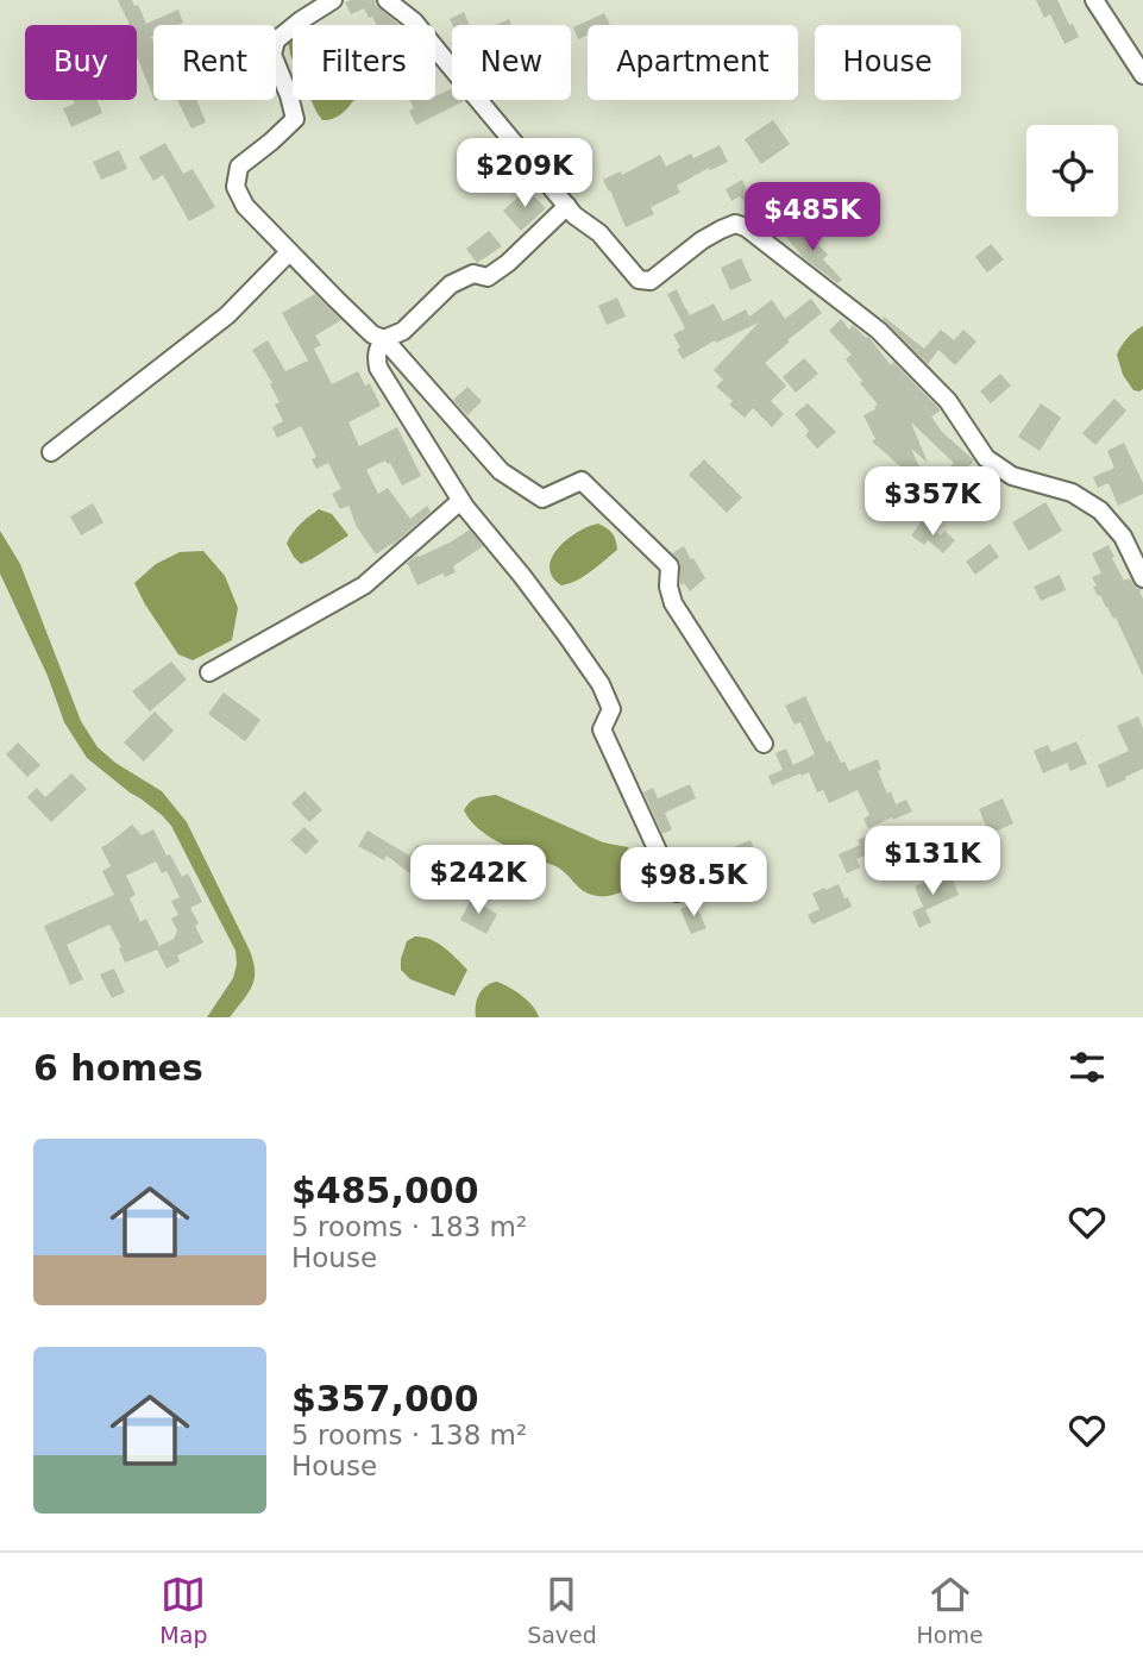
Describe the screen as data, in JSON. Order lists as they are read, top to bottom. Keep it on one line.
{"page":{"chip":["Buy","Rent","Filters","New","Apartment","House"],"price":["$209K","$485K","$357K","$131K","$242K","$98.5K"],"heading":"6 homes","list":[{"name":"$485,000","note":"5 rooms · 183 m² · House"},{"name":"$357,000","note":"5 rooms · 138 m² · House"}],"tabs":["Map","Saved","Home"]}}
